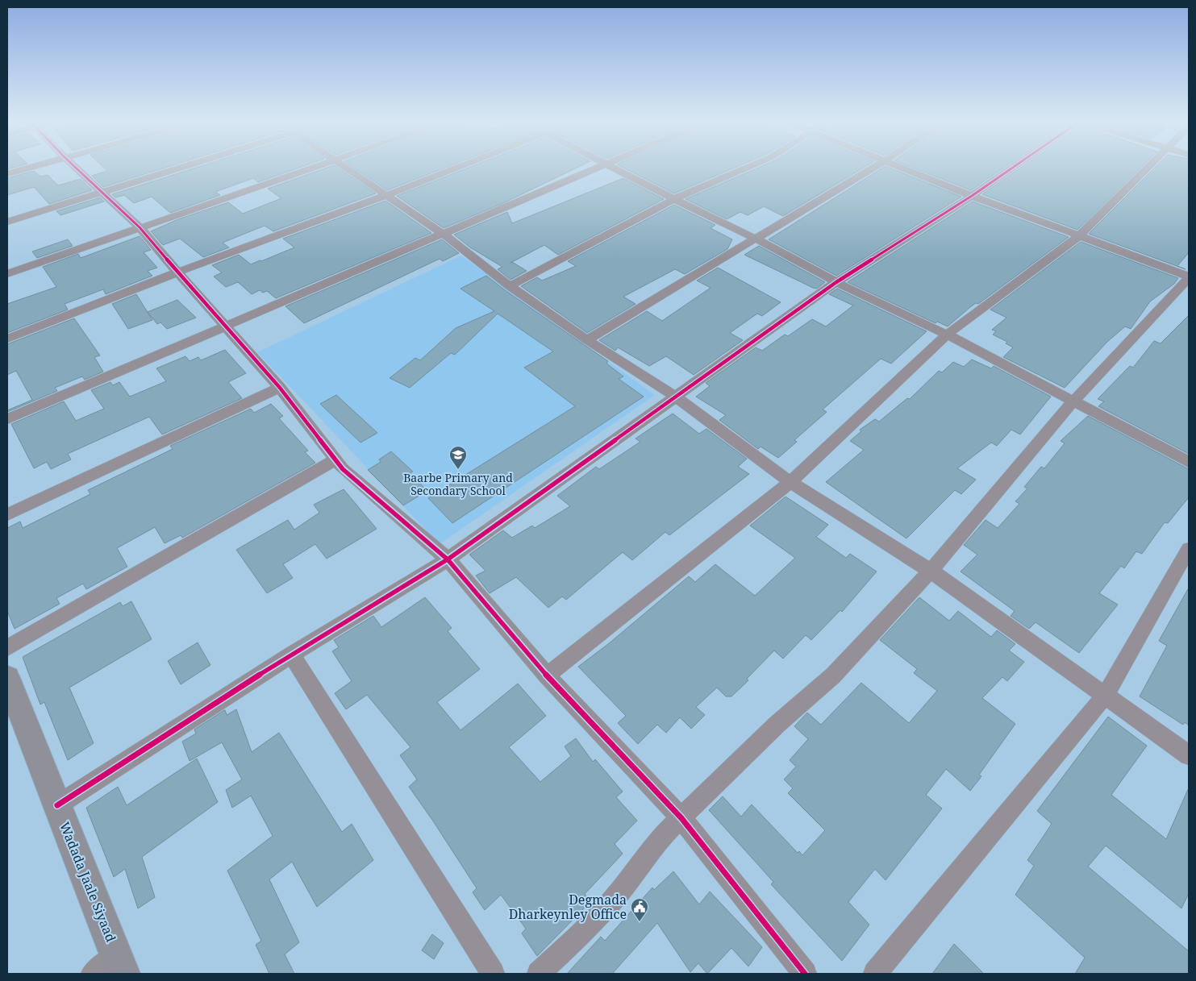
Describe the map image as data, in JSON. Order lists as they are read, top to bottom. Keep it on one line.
{"streets":{"main road":["Wadada Jaale Siyaad"]},"places":{"school or university":["Baarbe Primary and Secondary School"],"public building":["Degmada Dharkeynley Office"]}}
